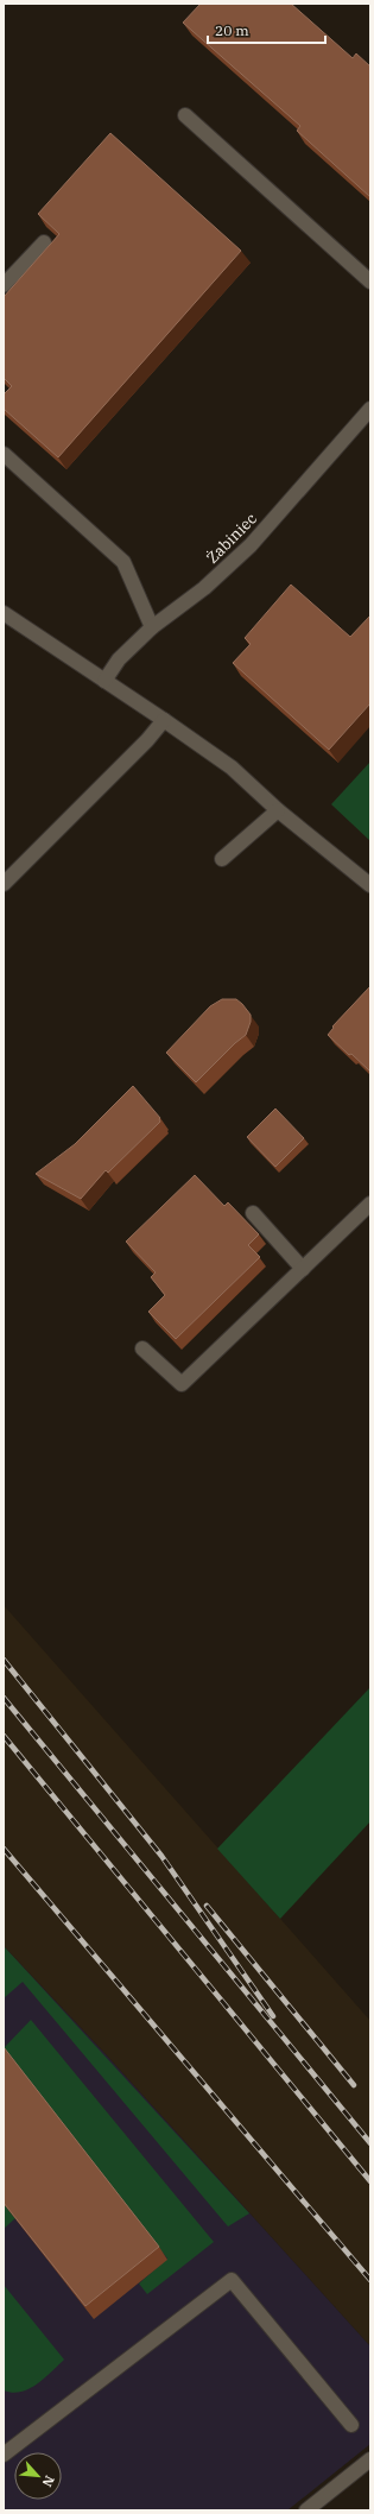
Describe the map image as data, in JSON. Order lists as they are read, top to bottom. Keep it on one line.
{"streets":{"street":["Żabiniec"]},"scale_bar":"20 m","north":"bottom right"}
